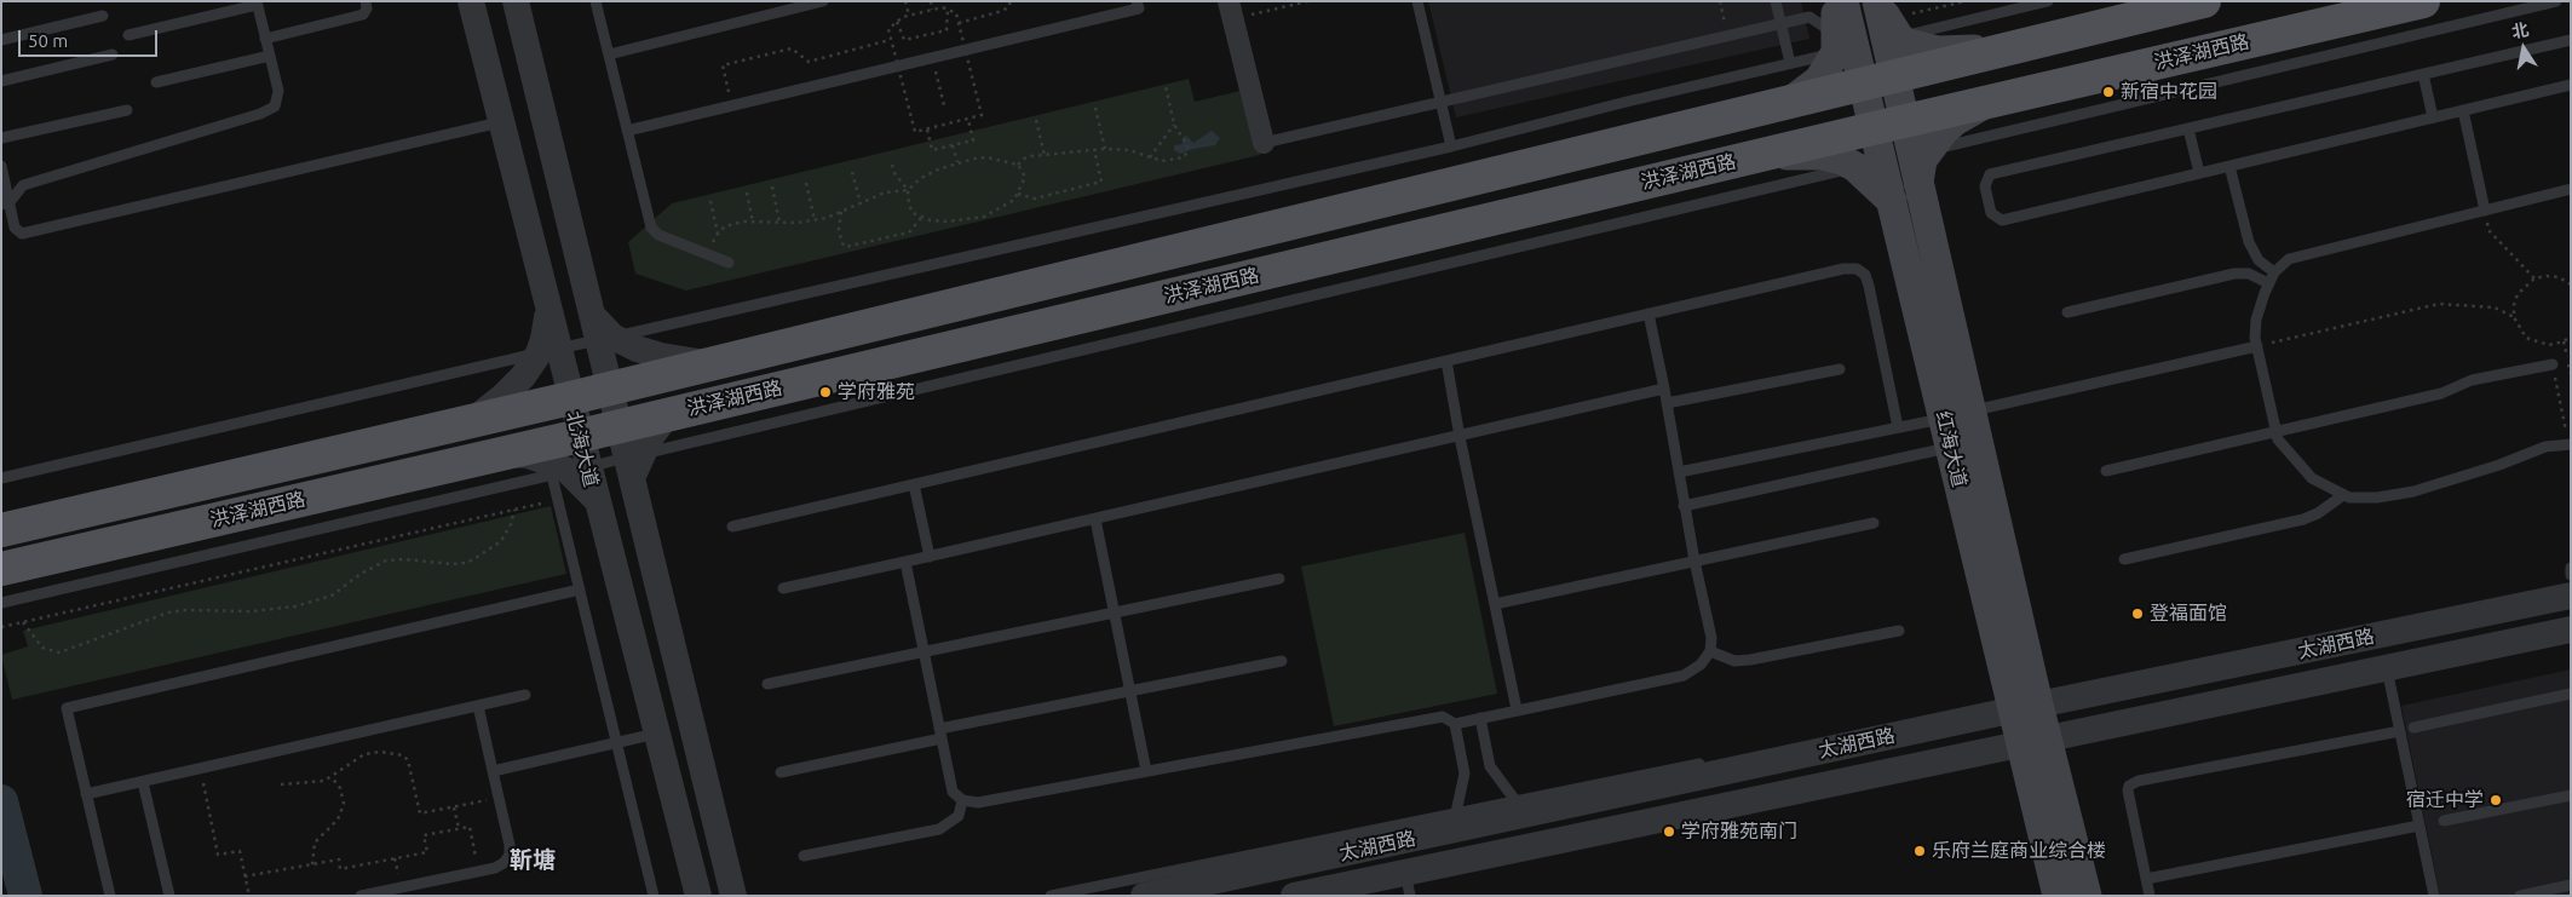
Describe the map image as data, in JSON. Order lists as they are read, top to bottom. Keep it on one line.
{"streets":{"main road":["洪泽湖西路","红海大道"],"street":["北海大道","太湖西路"]},"crossings":[["洪泽湖西路","北海大道"],["洪泽湖西路","红海大道"],["红海大道","太湖西路"]],"districts":["靳塘"],"places":["新宿中花园","学府雅苑","登福面馆","宿迁中学","学府雅苑南门","乐府兰庭商业综合楼"],"scale_bar":"50 m","north":"top"}
